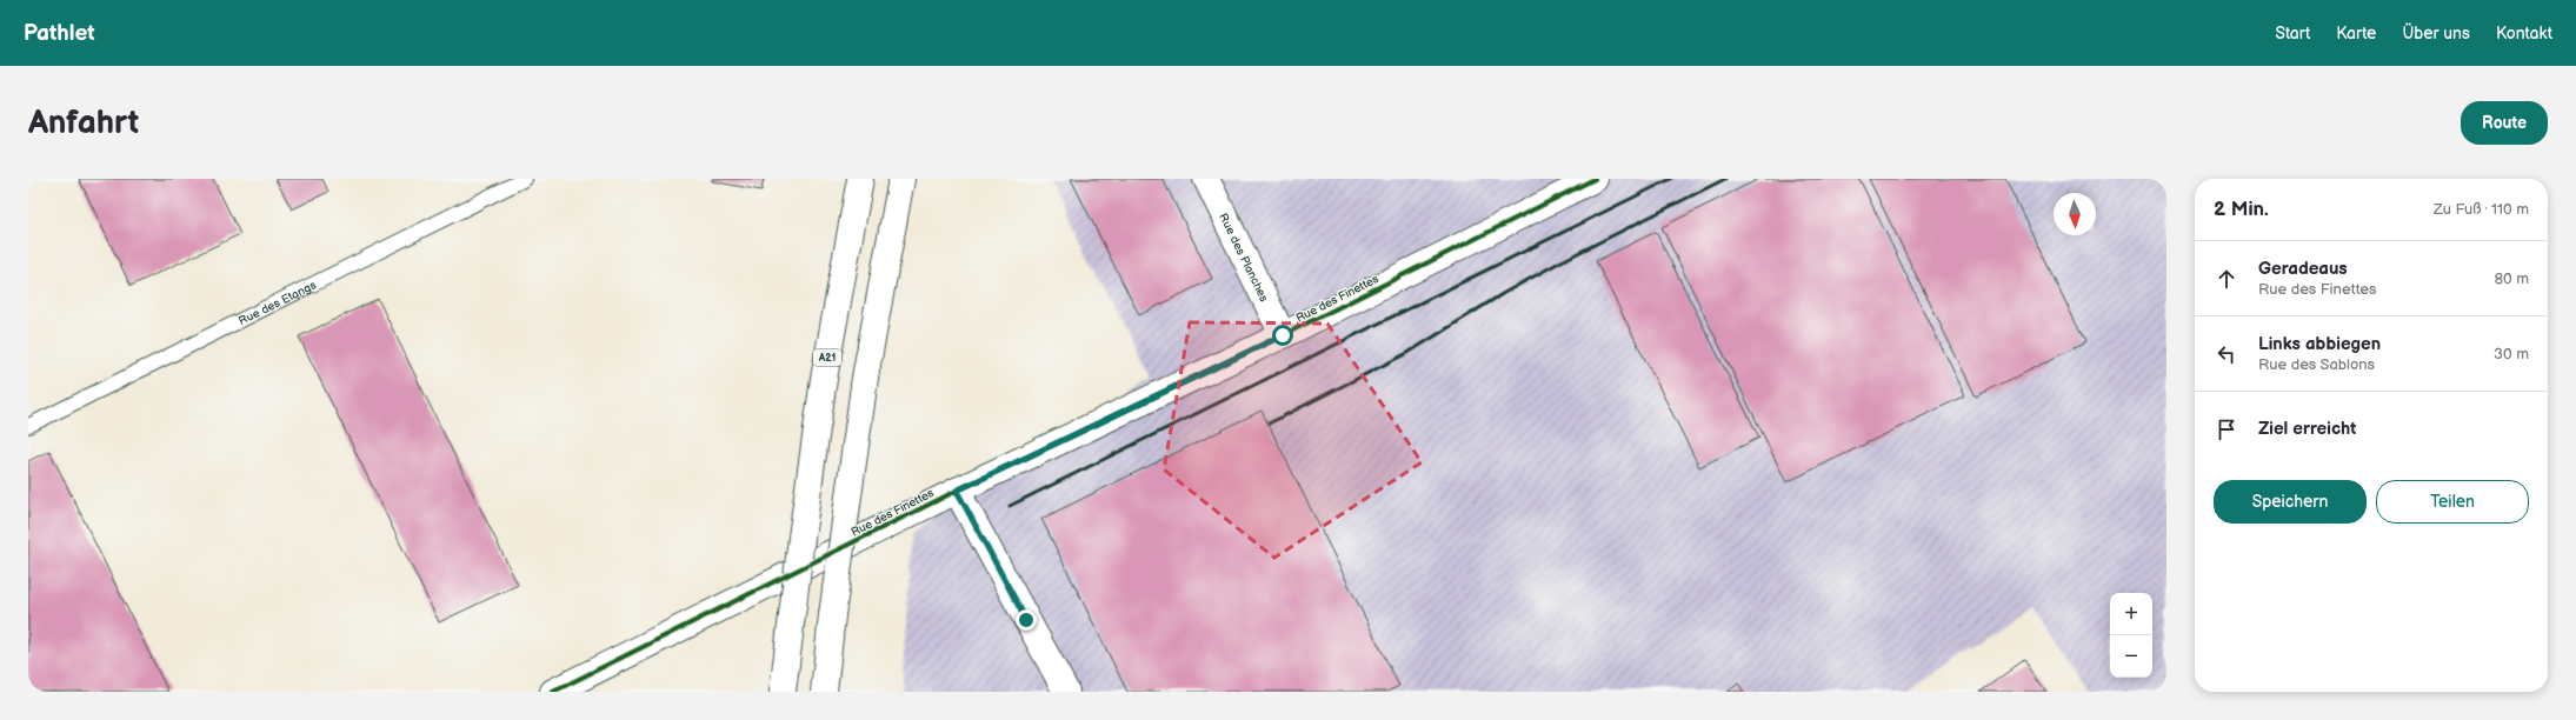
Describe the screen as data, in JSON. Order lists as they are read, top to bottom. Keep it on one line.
{"streets":{"main road":["Rue des Planches","Rue des Finettes","A21"],"lane":["Rue des Etangs"]},"crossings":[["Rue des Planches","Rue des Finettes"]],"north":"bottom","page":{"header":"Pathlet","nav":["Start","Karte","Über uns","Kontakt"],"buttons":["Route",["Speichern","Teilen"]],"title":"Anfahrt","heading":["2 Min.","Zu Fuß · 110 m"],"list":[["Geradeaus","Rue des Finettes","80 m"],["Links abbiegen","Rue des Sablons","30 m"],"Ziel erreicht"],"map_buttons":["+","−"]}}
